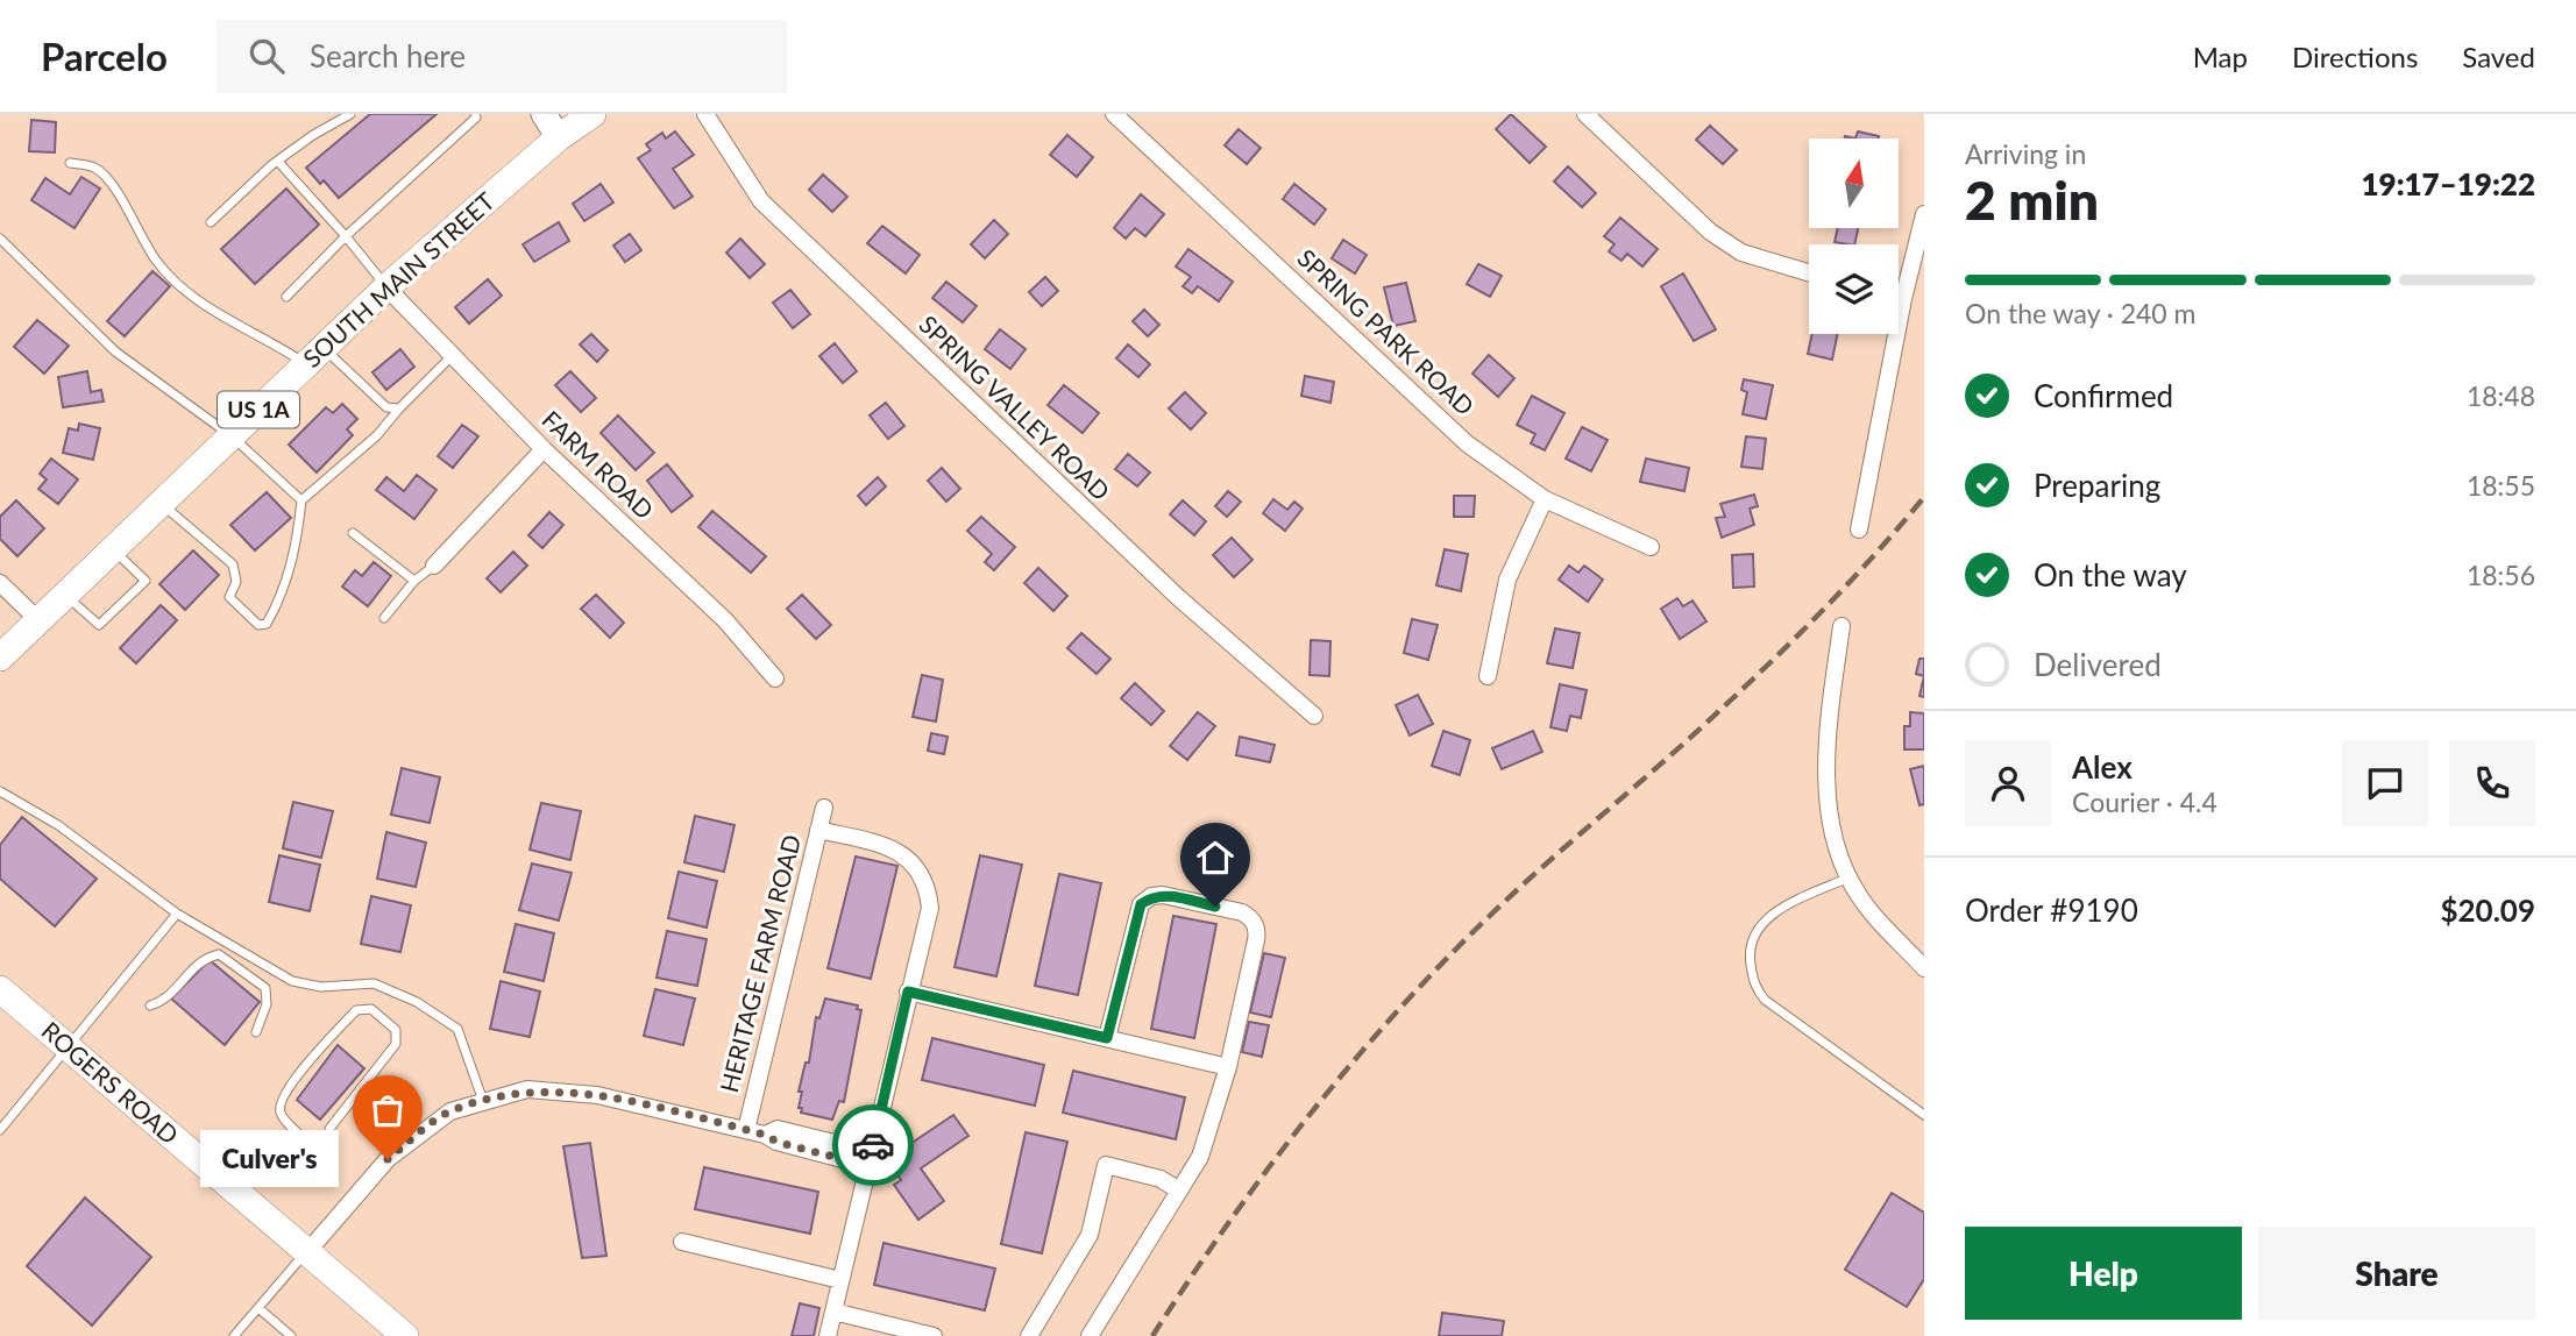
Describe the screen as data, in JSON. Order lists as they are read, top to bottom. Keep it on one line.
{"streets":{"main road":["SOUTH MAIN STREET","US 1A","ROGERS ROAD"],"street":["SPRING PARK ROAD","SPRING VALLEY ROAD","FARM ROAD","HERITAGE FARM ROAD"]},"crossings":[["SOUTH MAIN STREET","FARM ROAD"]],"places":["Culver's"],"north":"top","page":{"header":"Parcelo","search":"Search here","nav":["Map","Directions","Saved"],"heading":["2 min","Arriving in","19:17–19:22"],"panel":["Alex","Courier · 4.4","Order #9190","$20.09"],"bar":"On the way · 240 m","list":[["Confirmed","18:48"],["Preparing","18:55"],["On the way","18:56"],"Delivered"],"bubble":"Culver's","buttons":["Help","Share"]}}
